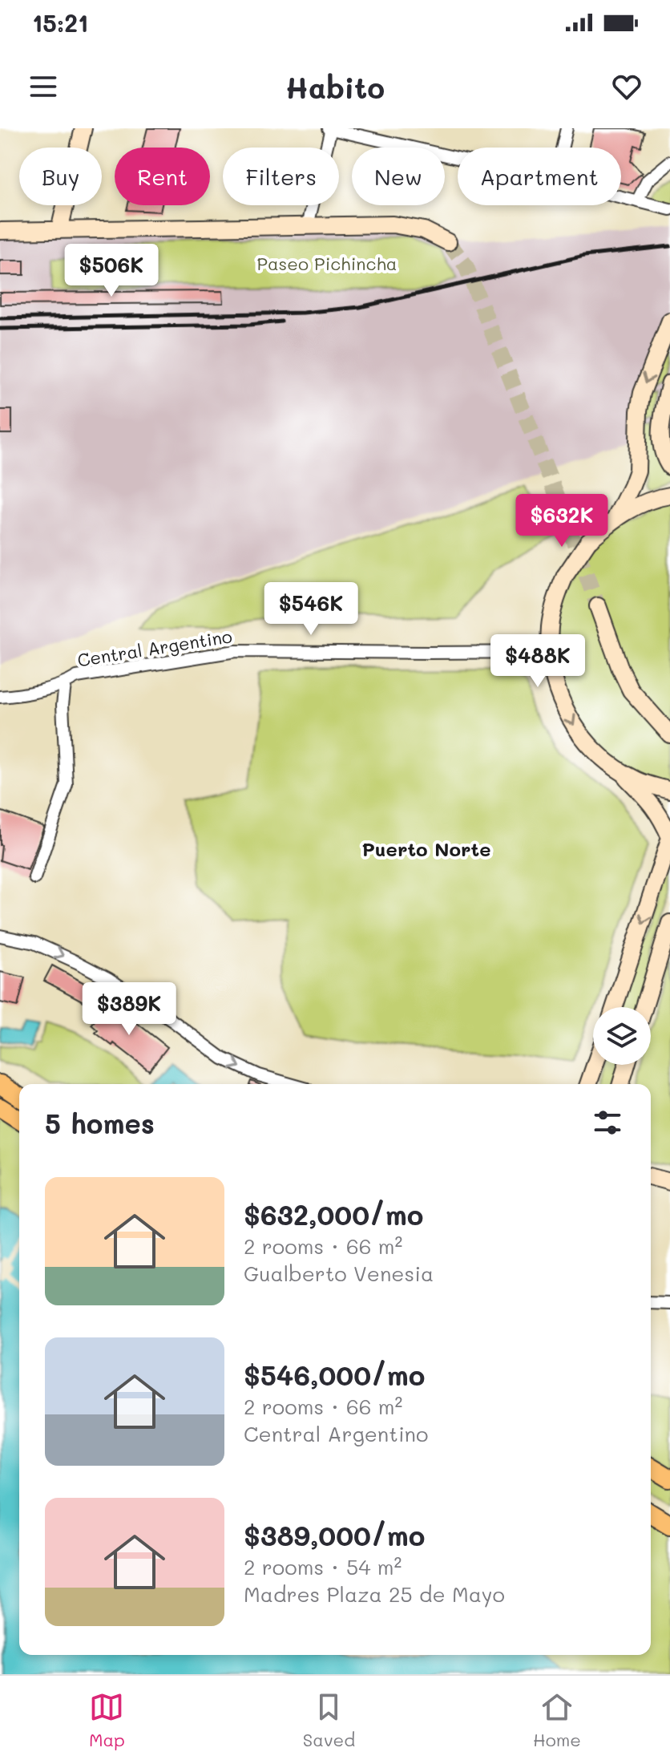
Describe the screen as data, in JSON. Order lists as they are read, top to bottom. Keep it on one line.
{"streets":{"street":["Central Argentino"]},"districts":["Puerto Norte"],"parks":["Paseo Pichincha"],"page":{"status":"15:21","header":"Habito","chip":["Buy","Rent","Filters","New","Apartment"],"price":["$506K","$632K","$546K","$488K","$389K"],"heading":"5 homes","list":[{"name":"$632,000/mo","note":"2 rooms · 66 m² · Gualberto Venesia"},{"name":"$546,000/mo","note":"2 rooms · 66 m² · Central Argentino"},{"name":"$389,000/mo","note":"2 rooms · 54 m² · Madres Plaza 25 de Mayo"}],"tabs":["Map","Saved","Home"]}}
